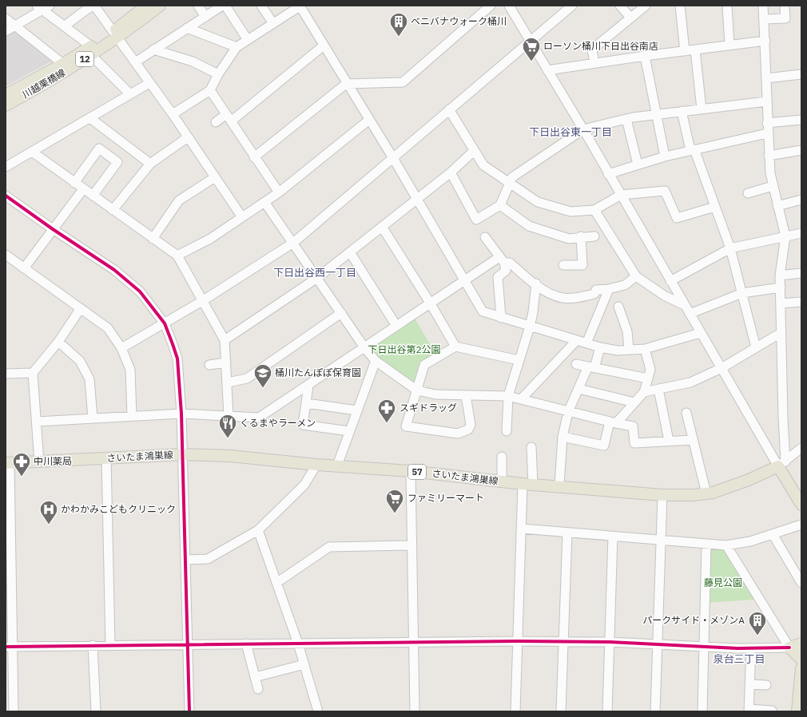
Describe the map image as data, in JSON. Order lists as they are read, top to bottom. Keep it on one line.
{"streets":{"main road":["12","川越栗橋線","さいたま鴻巣線","57"]},"districts":["下日出谷東一丁目","下日出谷西一丁目","泉台三丁目"],"parks":["下日出谷第2公園","藤見公園"],"places":{"building":["ベニバナウォーク桶川","パークサイド・メゾンA"],"supermarket":["ローソン桶川下日出谷南店","ファミリーマート"],"school or university":["桶川たんぽぽ保育園"],"pharmacy":["スギドラッグ","中川薬局"],"restaurant":["くるまやラーメン"],"hospital":["かわかみこどもクリニック"]}}
